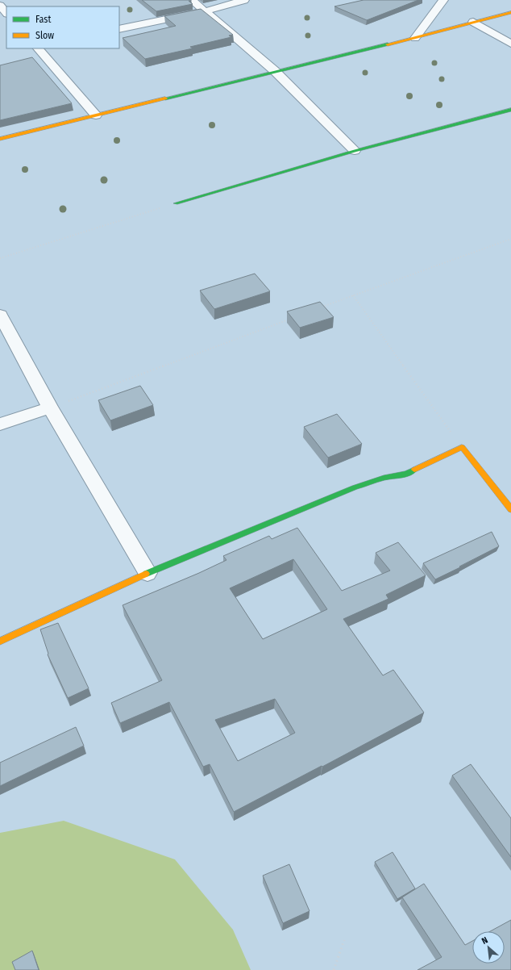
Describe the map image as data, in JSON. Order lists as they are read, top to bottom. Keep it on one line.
{"legend":["Fast","Slow"],"north":"top left"}
